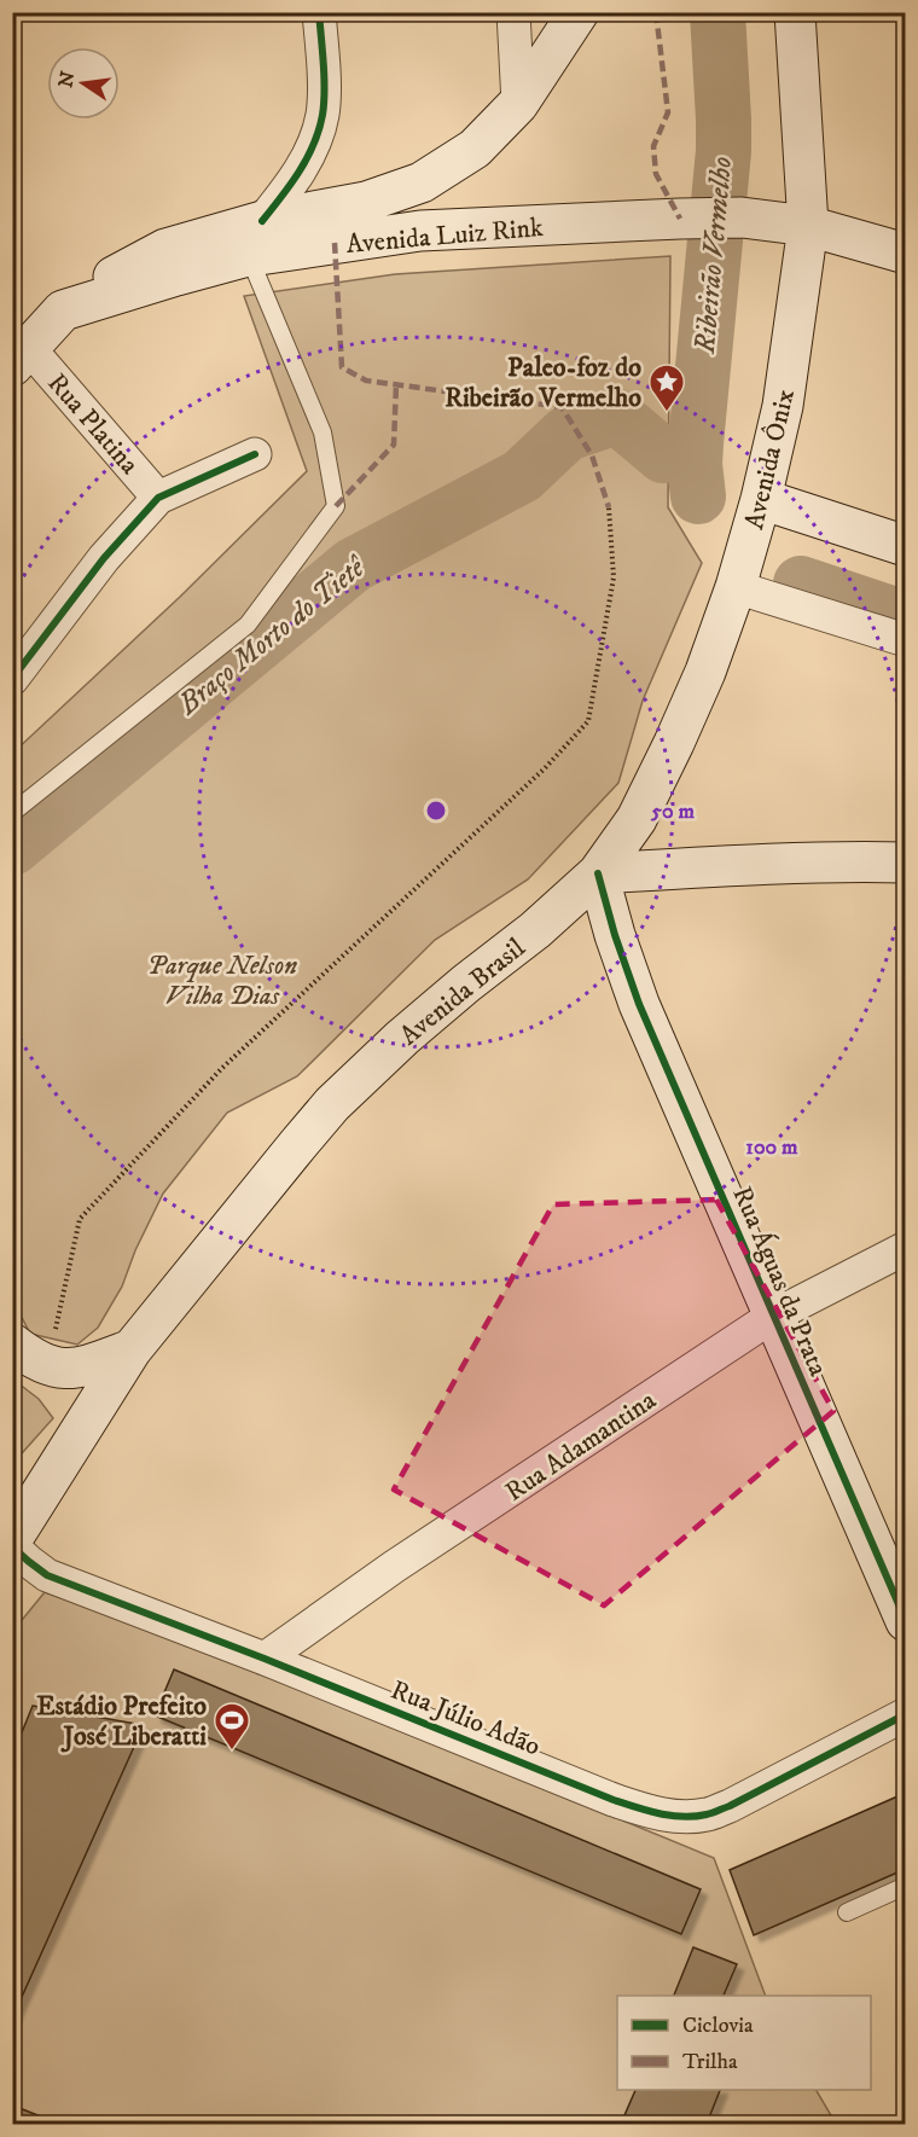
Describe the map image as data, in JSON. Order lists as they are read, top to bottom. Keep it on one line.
{"streets":{"main road":["Avenida Luiz Rink","Avenida Ônix","Avenida Brasil","Rua Águas da Prata"],"street":["Rua Platina","Rua Adamantina","Rua Júlio Adão"]},"crossings":[["Avenida Luiz Rink","Avenida Ônix"],["Avenida Ônix","Avenida Brasil"],["Avenida Ônix","Rua Águas da Prata"],["Avenida Brasil","Rua Águas da Prata"],["Rua Águas da Prata","Rua Adamantina"],["Rua Adamantina","Rua Júlio Adão"]],"water":["Ribeirão Vermelho","Braço Morto do Tietê"],"parks":["Parque Nelson Vilha Dias"],"places":{"place":["Paleo-foz do Ribeirão Vermelho"],"sports":["Estádio Prefeito José Liberatti"]},"legend":["Ciclovia","Trilha"],"north":"left","rings":["50 m","100 m"]}
